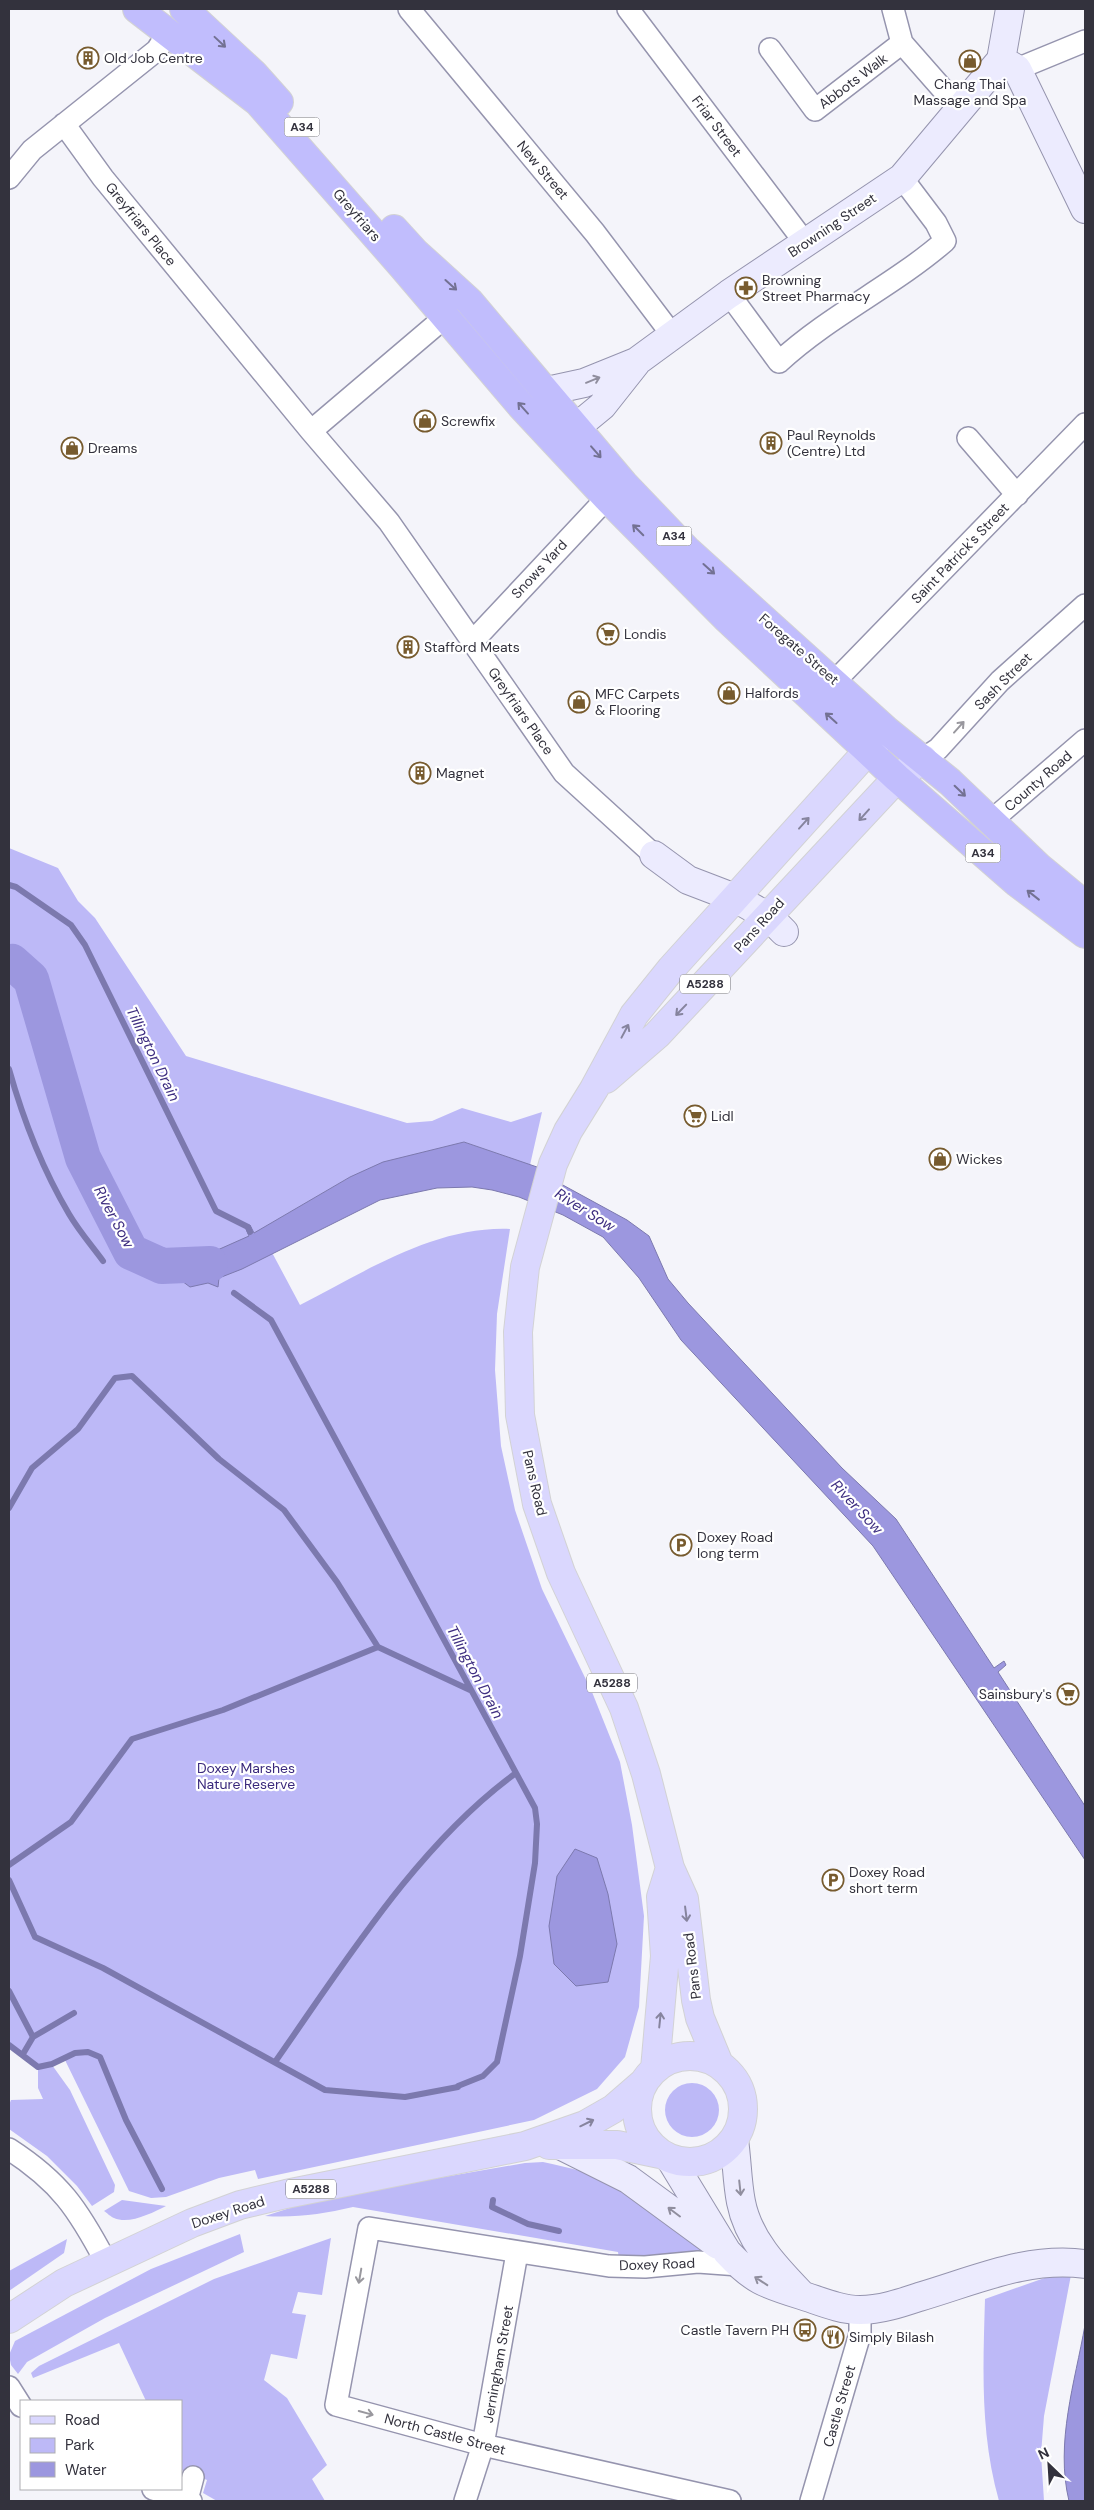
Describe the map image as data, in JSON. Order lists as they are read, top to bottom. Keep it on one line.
{"streets":{"highway":["A34","Greyfriars","Foregate Street"],"main road":["Pans Road","A5288","Doxey Road"],"street":["Abbots Walk","Friar Street","New Street","Greyfriars Place","Browning Street","Saint Patrick's Street","Snows Yard","Sash Street","County Road","Jerningham Street","Castle Street","North Castle Street"]},"crossings":[["Friar Street","Browning Street"],["New Street","Browning Street"],["Greyfriars","Browning Street"],["Greyfriars","Foregate Street"],["Greyfriars Place","Snows Yard"],["Greyfriars Place","Pans Road"],["Browning Street","Foregate Street"],["Saint Patrick's Street","Foregate Street"],["Snows Yard","Foregate Street"],["Foregate Street","Sash Street"],["Foregate Street","County Road"],["Foregate Street","Pans Road"],["Sash Street","Pans Road"],["Pans Road","A5288"],["Pans Road","Doxey Road"],["A5288","Doxey Road"],["Doxey Road","Jerningham Street"],["Doxey Road","North Castle Street"],["Jerningham Street","North Castle Street"]],"one_way":["Sash Street"],"water":["Tillington Drain","River Sow"],"parks":["Doxey Marshes Nature Reserve"],"places":{"building":["Old Job Centre","Paul Reynolds (Centre) Ltd","Stafford Meats","Magnet"],"shop":["Chang Thai Massage and Spa","Screwfix","Dreams","Halfords","MFC Carpets & Flooring","Wickes"],"pharmacy":["Browning Street Pharmacy"],"supermarket":["Londis","Lidl","Sainsbury's"],"parking":["Doxey Road long term","Doxey Road short term"],"bus stop":["Castle Tavern PH"],"restaurant":["Simply Bilash"]},"legend":["Road","Park","Water"],"north":"top left"}
